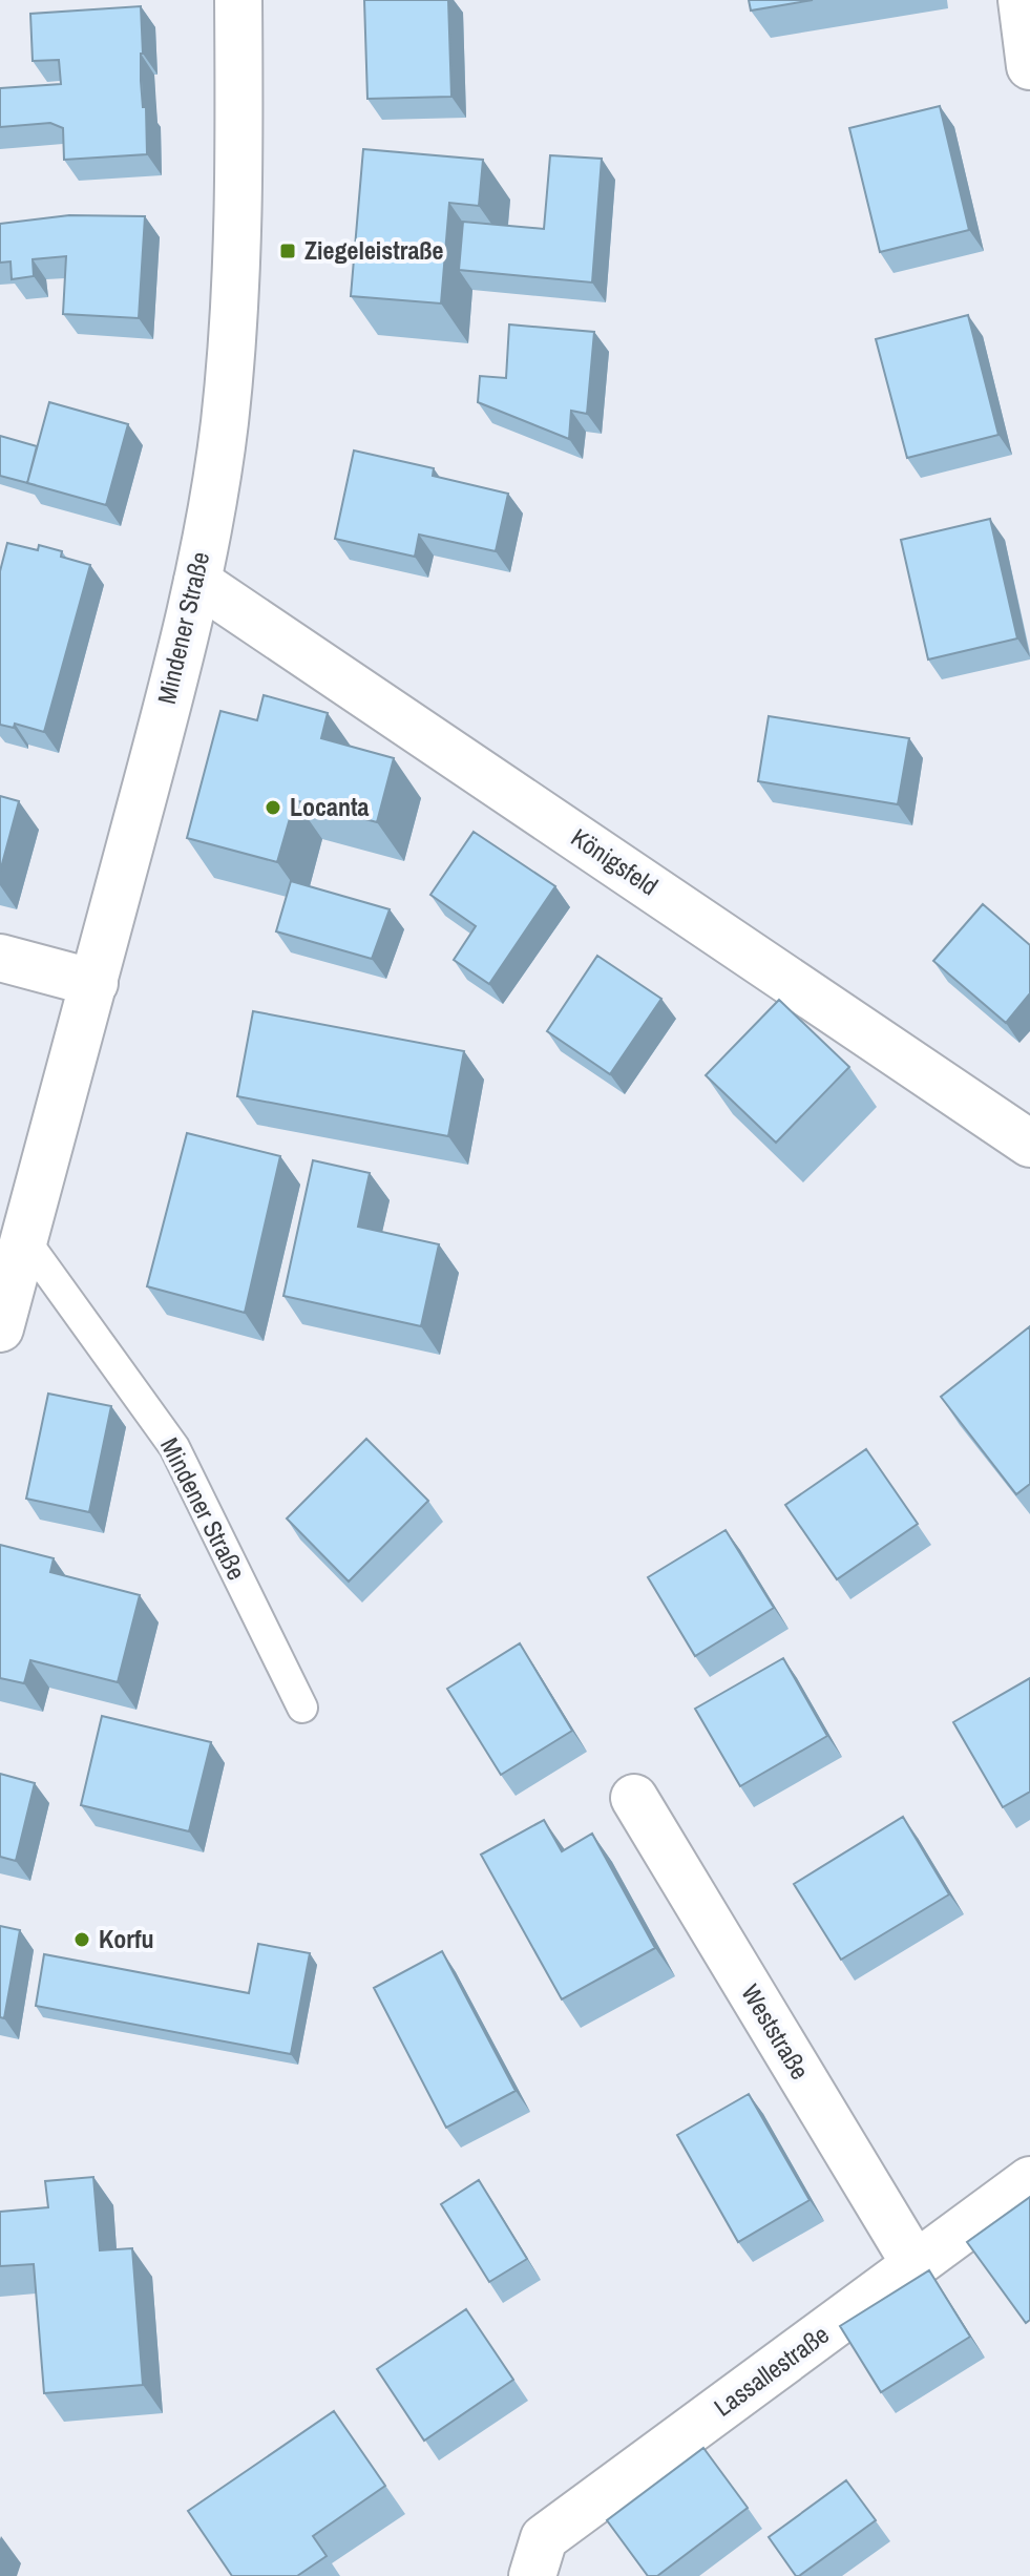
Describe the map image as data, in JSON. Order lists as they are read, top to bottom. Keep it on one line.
{"streets":{"street":["Mindener Straße","Königsfeld","Weststraße","Lassallestraße"]},"crossings":[["Mindener Straße","Königsfeld"],["Weststraße","Lassallestraße"]],"places":{"transit":["Ziegeleistraße"],"other":["Locanta","Korfu"]}}
